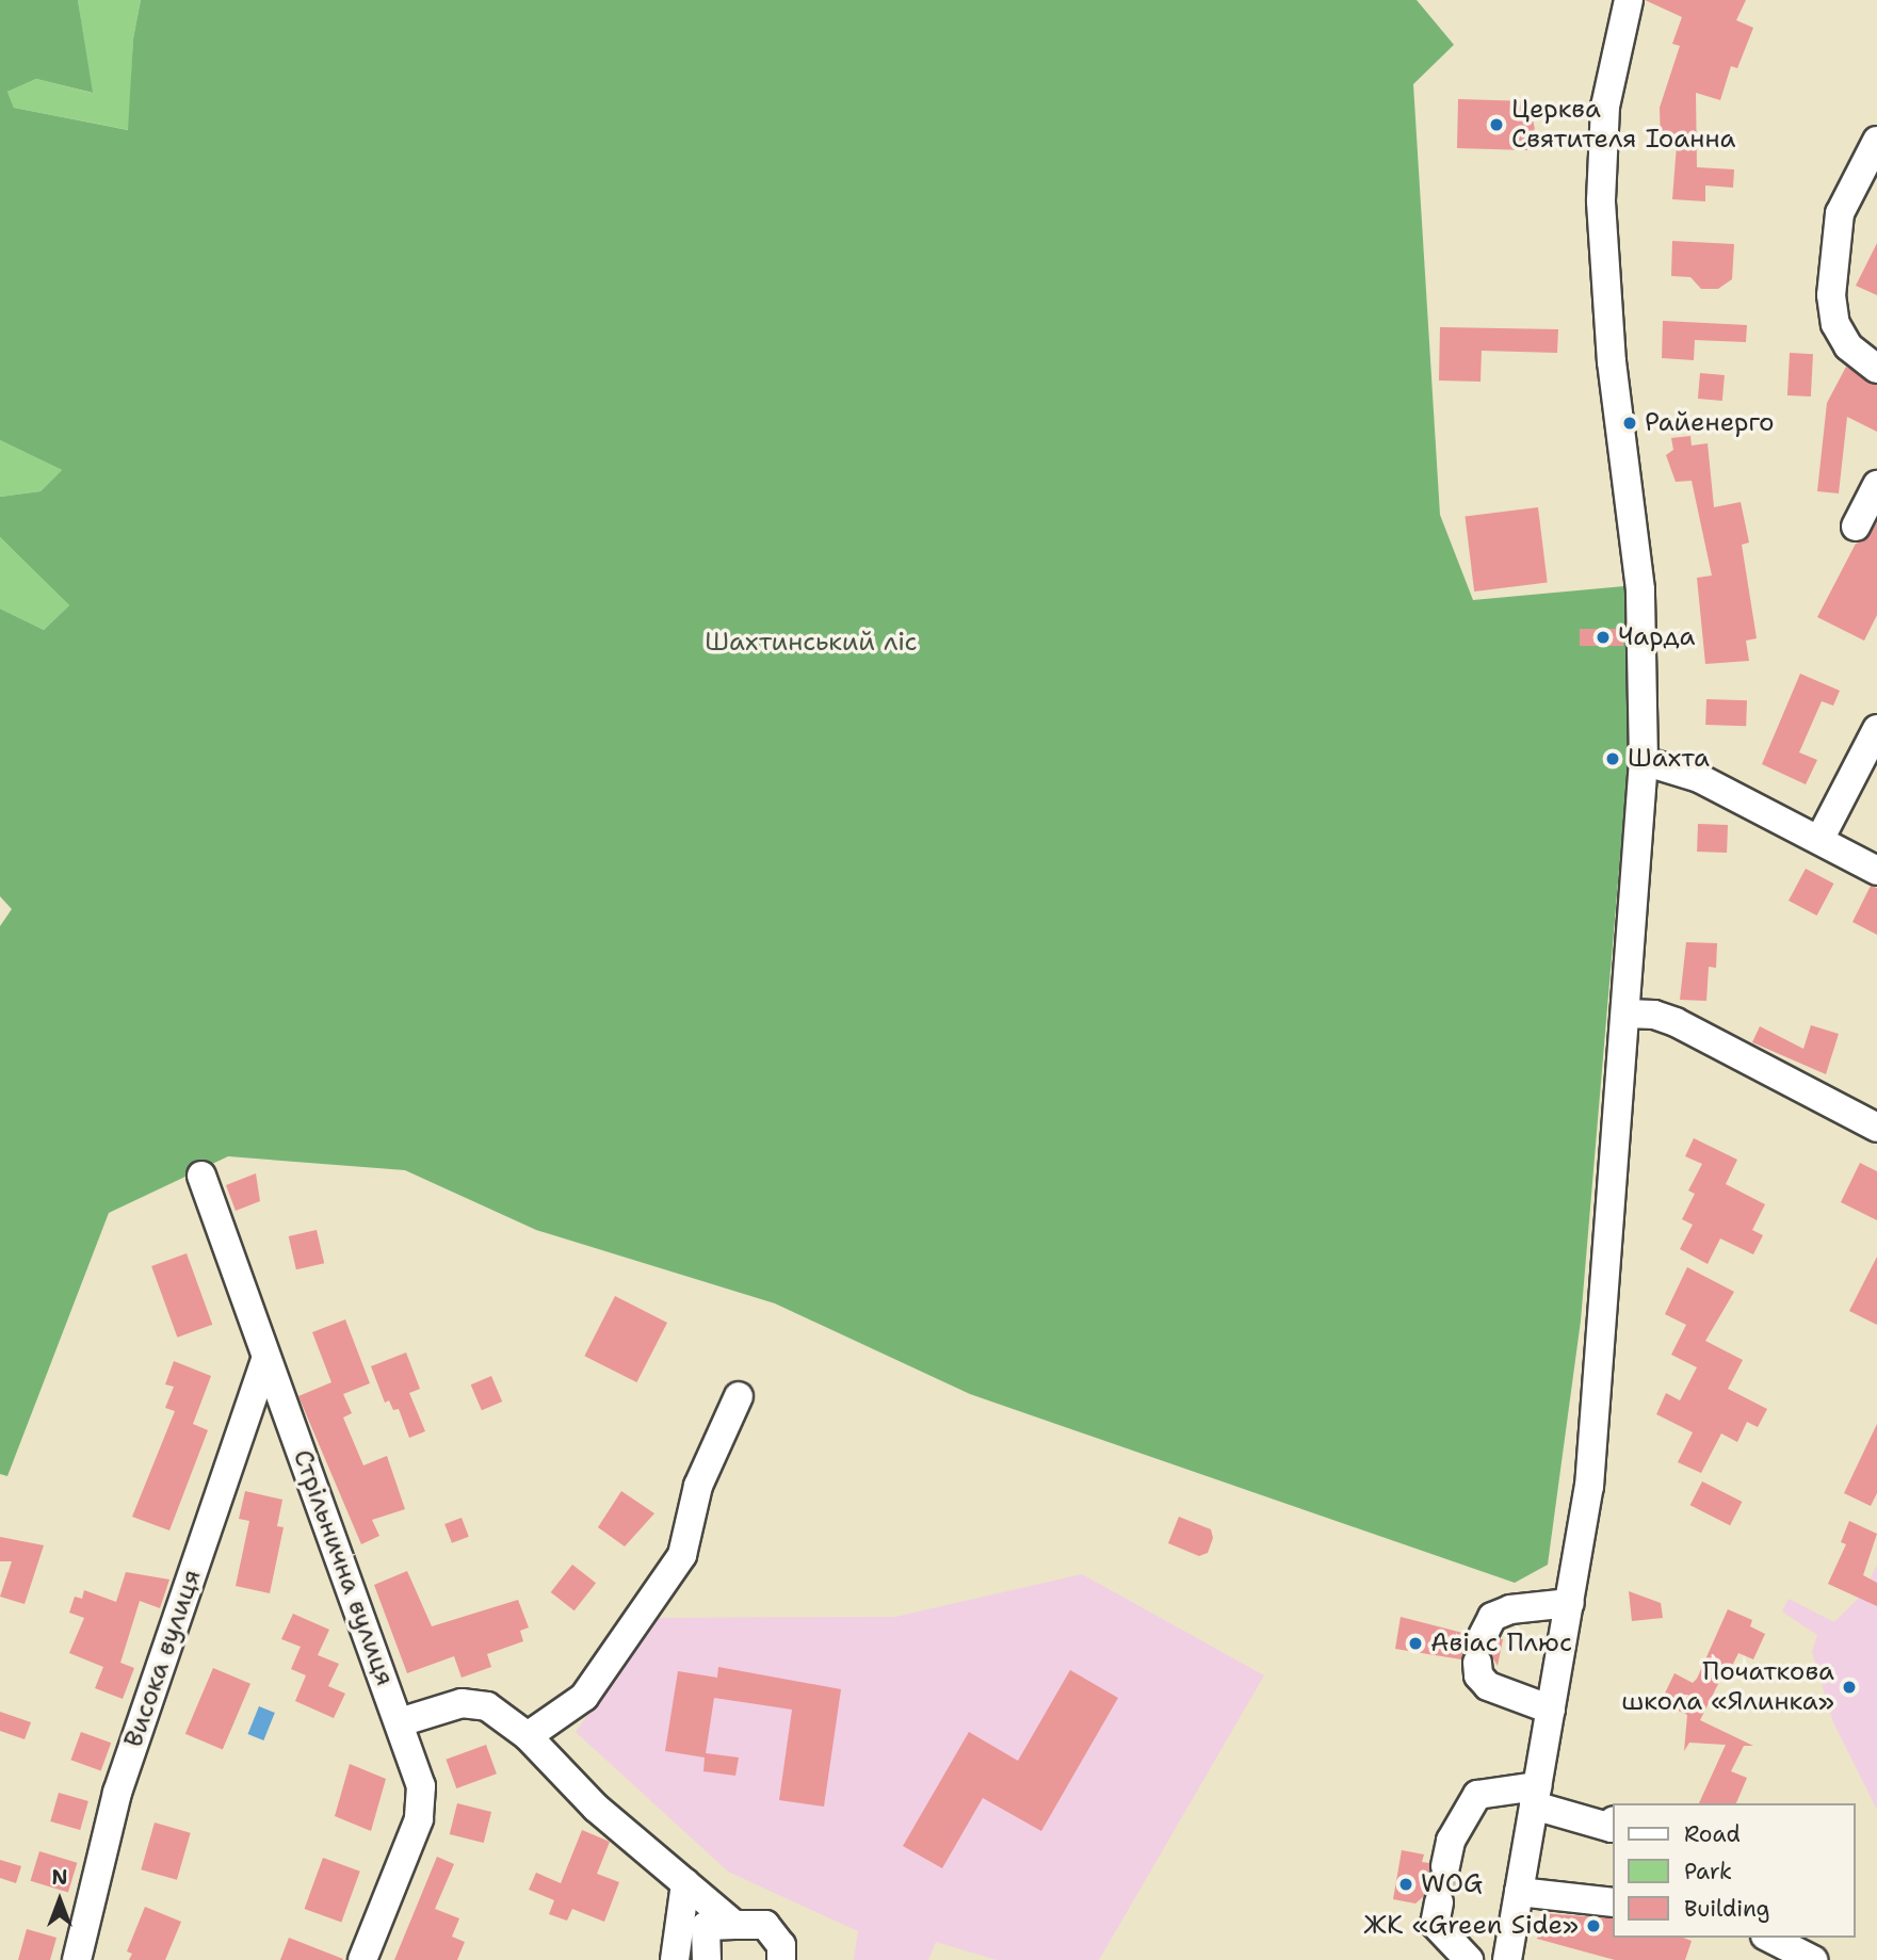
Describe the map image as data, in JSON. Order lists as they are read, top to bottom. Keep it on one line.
{"streets":{"street":["Стрільнична вулиця","Висока вулиця"]},"crossings":[["Стрільнична вулиця","Висока вулиця"]],"parks":["Шахтинський ліс"],"places":["Церква Святителя Іоанна","Райенерго","Чарда","Шахта","Авіас Плюс","Початкова школа «Ялинка»","WOG","ЖК «Green Side»"],"legend":["Road","Park","Building"],"north":"top"}
